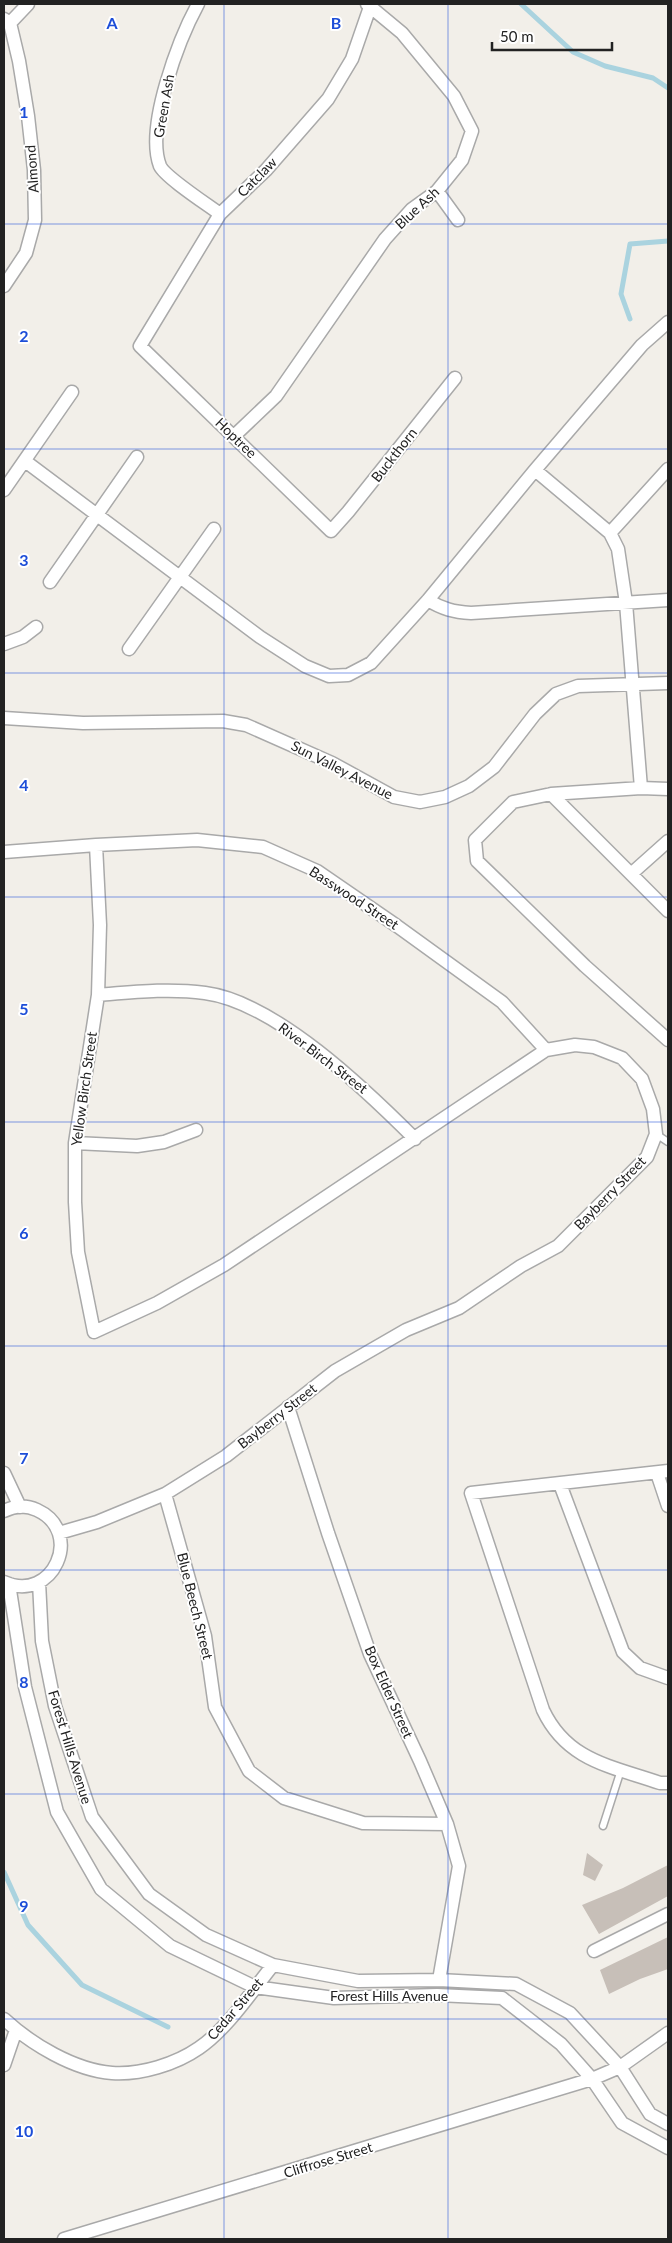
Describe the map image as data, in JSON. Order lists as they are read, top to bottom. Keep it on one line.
{"streets":{"street":["Green Ash","Almond","Catclaw","Blue Ash","Hoptree","Buckthorn","Sun Valley Avenue","Basswood Street","River Birch Street","Yellow Birch Street","Bayberry Street","Blue Beech Street","Box Elder Street","Forest Hills Avenue","Cedar Street","Cliffrose Street"]},"crossings":[["Green Ash","Catclaw"],["Catclaw","Blue Ash"],["Catclaw","Hoptree"],["Blue Ash","Hoptree"],["Hoptree","Buckthorn"],["Basswood Street","Yellow Birch Street"],["Basswood Street","Bayberry Street"],["River Birch Street","Yellow Birch Street"],["River Birch Street","Bayberry Street"],["Yellow Birch Street","Bayberry Street"],["Bayberry Street","Blue Beech Street"],["Bayberry Street","Box Elder Street"],["Blue Beech Street","Box Elder Street"],["Box Elder Street","Forest Hills Avenue"],["Forest Hills Avenue","Cedar Street"],["Forest Hills Avenue","Cliffrose Street"]],"scale_bar":"50 m","grid":{"columns":["A","B"],"rows":["1","2","3","4","5","6","7","8","9","10"]}}
